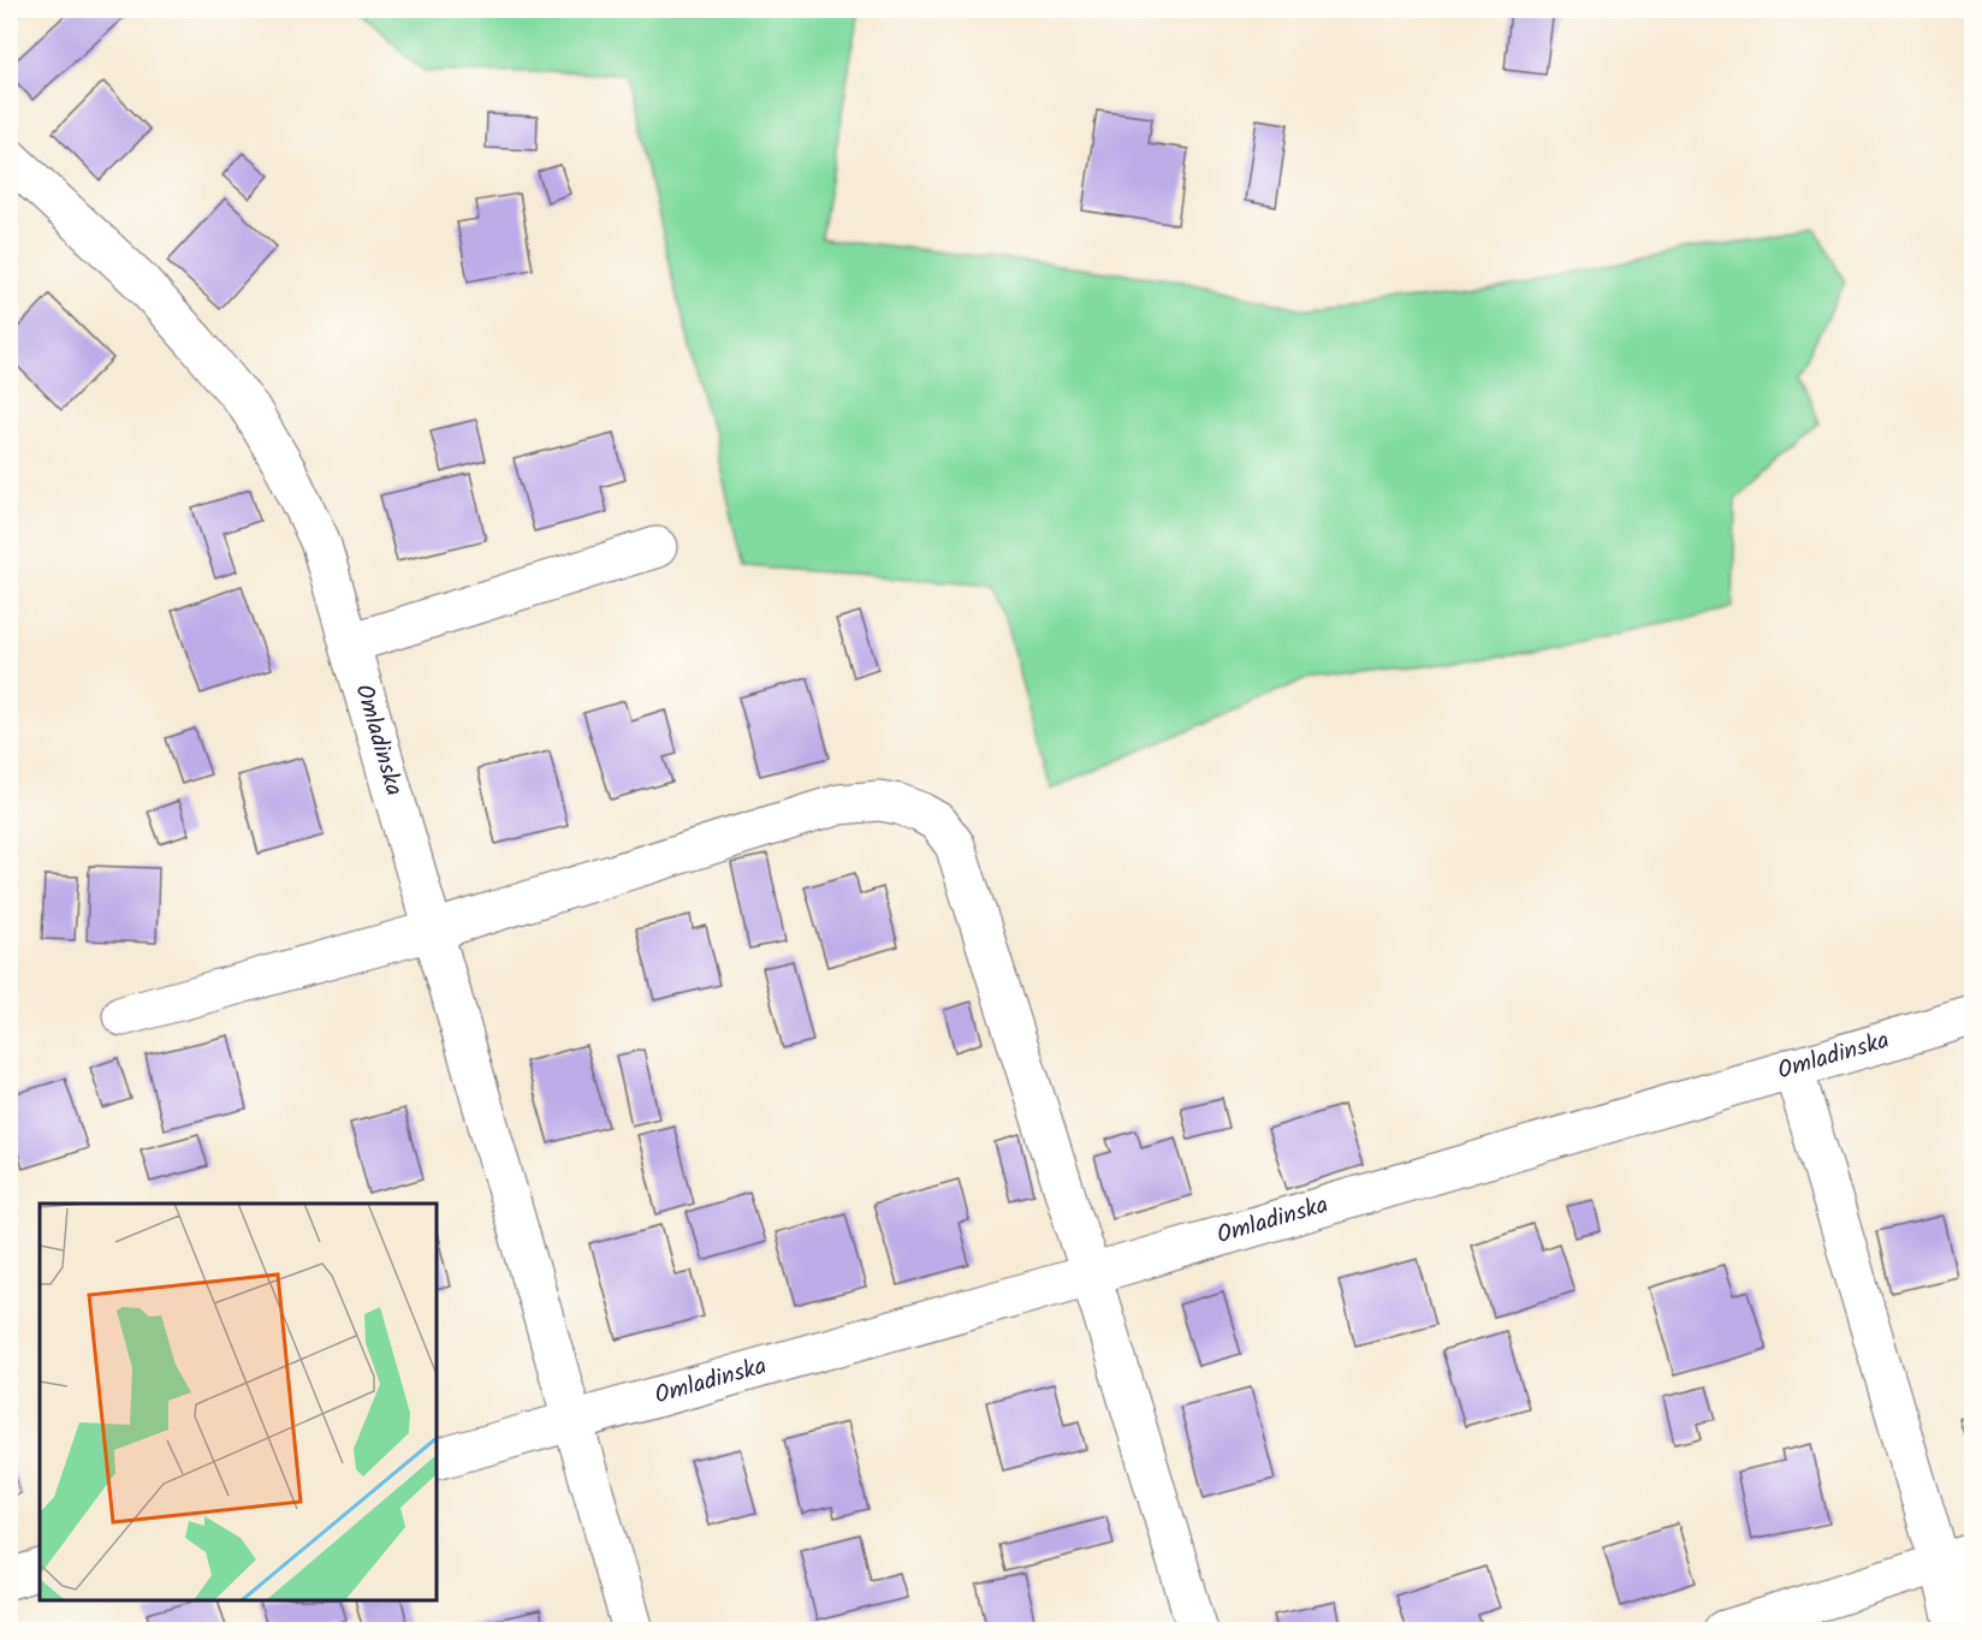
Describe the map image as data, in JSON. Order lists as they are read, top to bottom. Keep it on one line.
{"streets":{"street":["Omladinska"]}}
